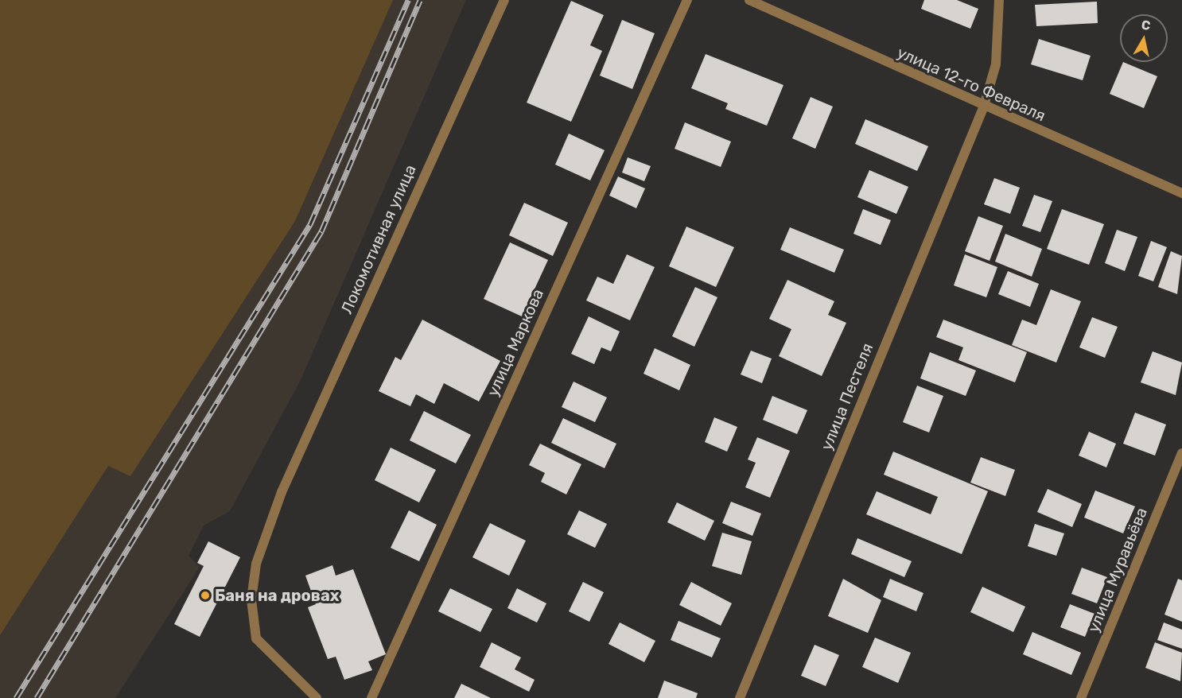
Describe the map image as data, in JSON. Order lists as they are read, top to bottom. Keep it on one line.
{"streets":{"street":["улица 12-го Февраля","Локомотивная улица","улица Маркова","улица Пестеля","улица Муравьёва"]},"crossings":[["улица 12-го Февраля","улица Пестеля"]],"places":["Баня на дровах"],"north":"top"}
